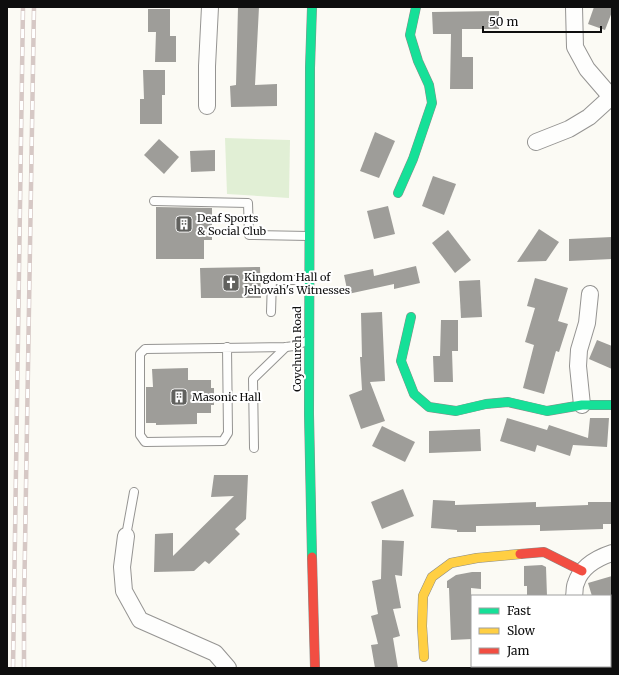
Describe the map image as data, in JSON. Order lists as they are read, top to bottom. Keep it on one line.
{"streets":{"street":["Coychurch Road"]},"places":{"building":["Deaf Sports & Social Club","Masonic Hall"],"church":["Kingdom Hall of Jehovah's Witnesses"]},"legend":["Fast","Slow","Jam"],"scale_bar":"50 m"}
